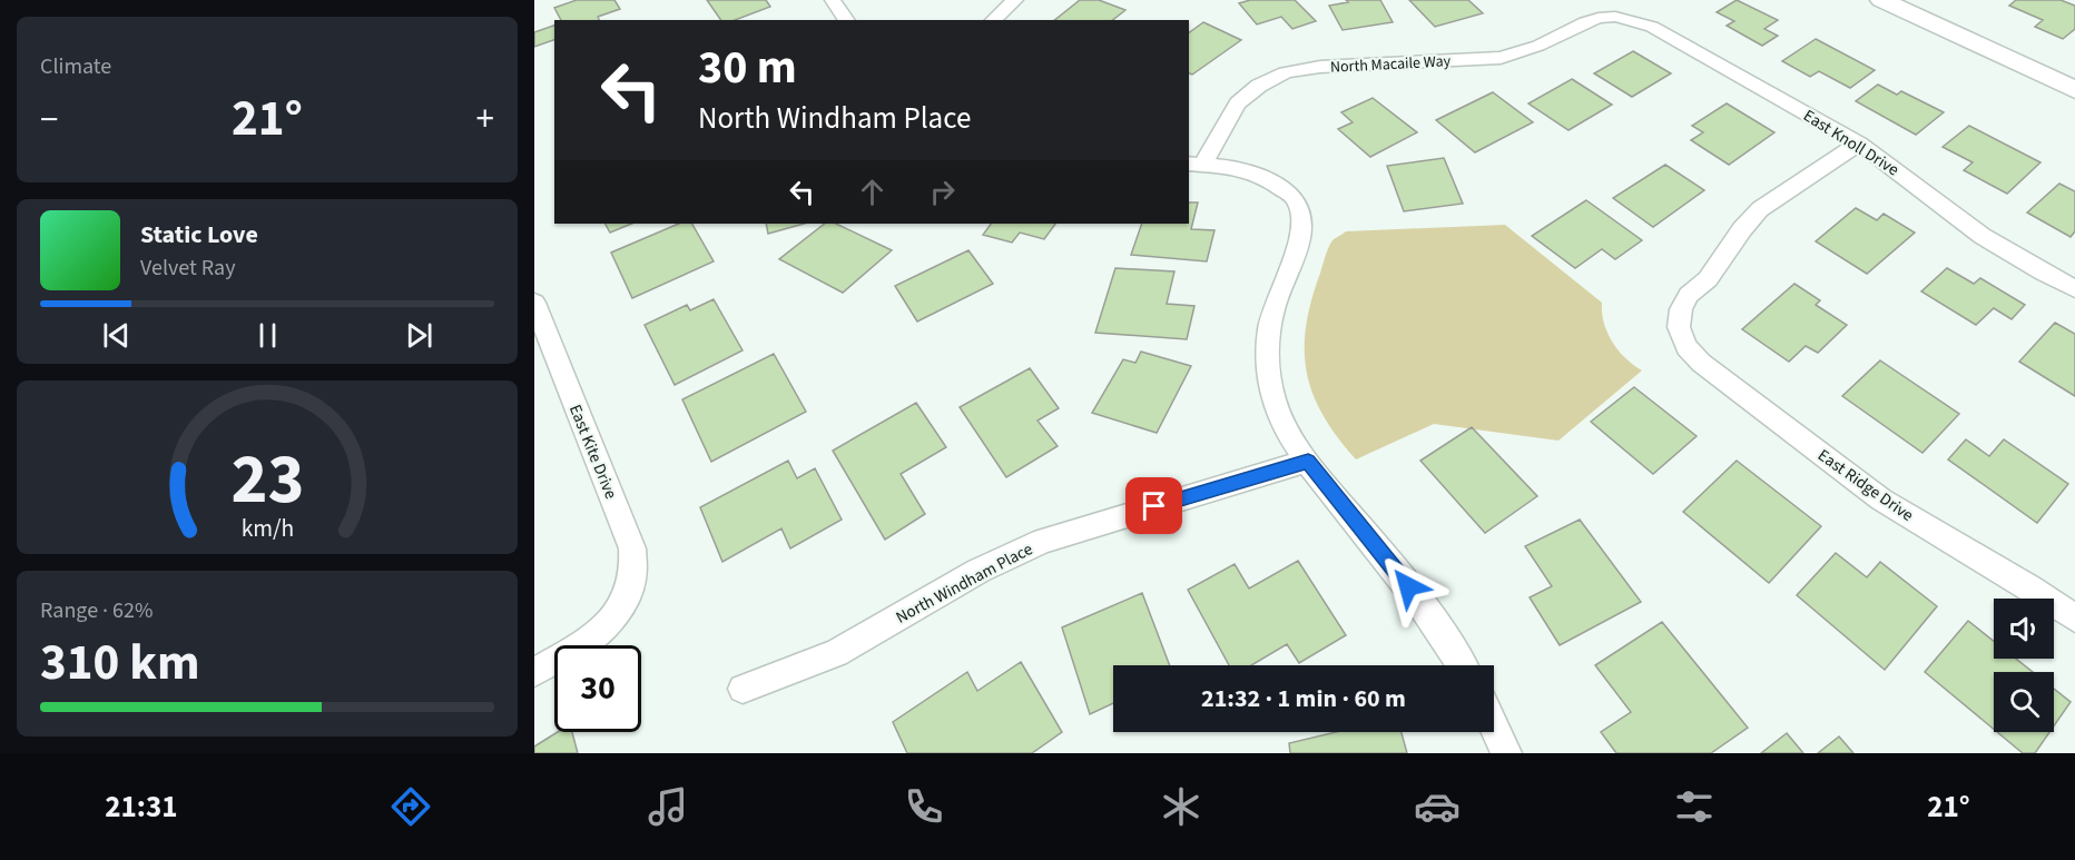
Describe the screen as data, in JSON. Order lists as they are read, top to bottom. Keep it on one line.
{"streets":{"street":["North Macaile Way","East Knoll Drive","East Kite Drive","East Ridge Drive","North Windham Place"]},"crossings":[["North Macaile Way","East Knoll Drive"],["East Knoll Drive","East Ridge Drive"]],"page":{"tile":["Climate",["Range · 62%","310 km"]],"turn":["30 m","North Windham Place"],"heat":["−","21°","+"],"song":["Static Love","Velvet Ray"],"limit":"30","trip":"21:32 · 1 min · 60 m","tabs":["21:31","21°"],"gauge":["23","km/h"]}}
